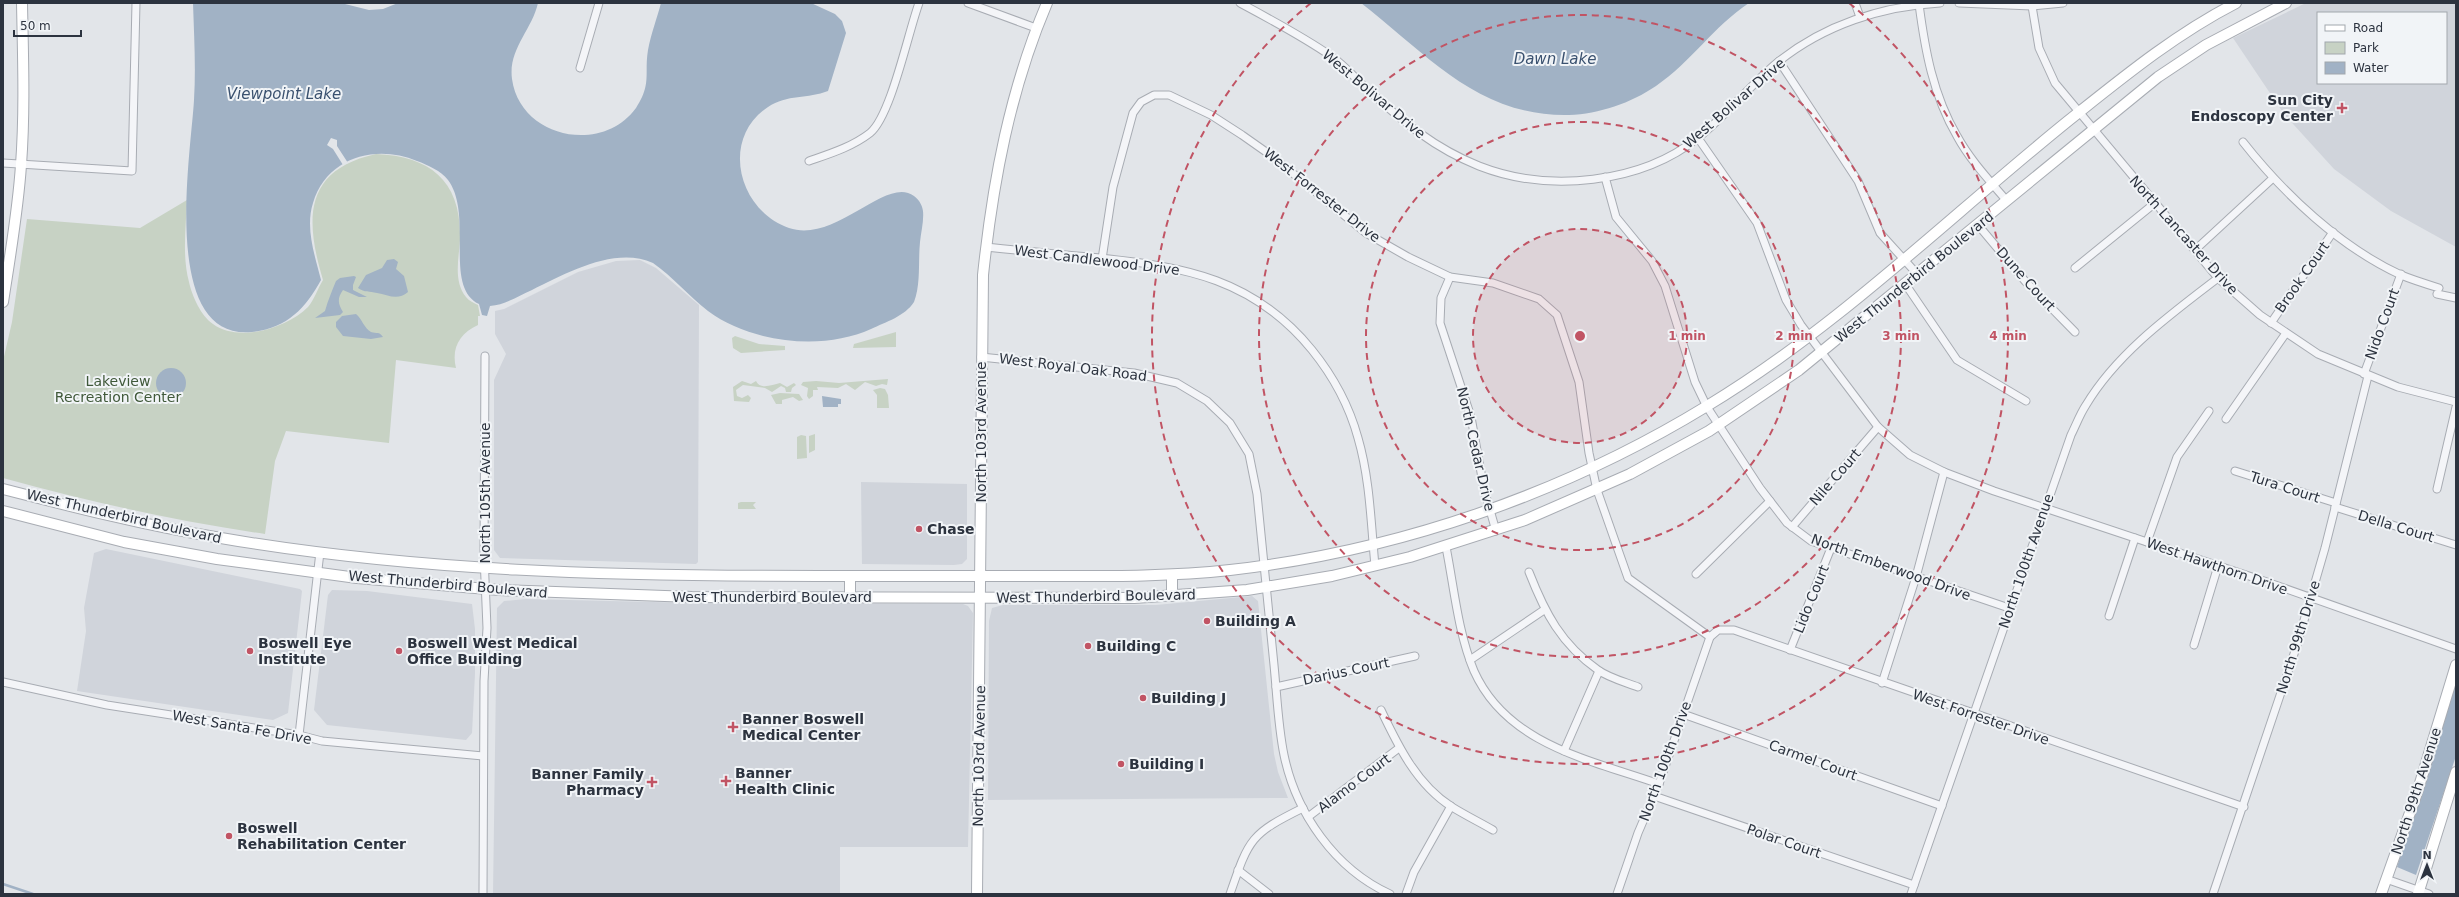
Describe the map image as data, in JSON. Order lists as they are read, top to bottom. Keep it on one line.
{"streets":{"street":["West Bolivar Drive","West Forrester Drive","North Lancaster Drive","West Candlewood Drive","West Thunderbird Boulevard","Brook Court","Dune Court","Nido Court","West Royal Oak Road","North 103rd Avenue","North Cedar Drive","Nile Court","Tura Court","North 105th Avenue","Della Court","North 100th Avenue","West Hawthorn Drive","North Emberwood Drive","Lido Court","North 99th Drive","Darius Court","West Santa Fe Drive","Carmel Court","North 100th Drive","Alamo Court","North 99th Avenue","Polar Court"]},"crossings":[["West Bolivar Drive","West Hawthorn Drive"],["West Bolivar Drive","North Emberwood Drive"],["West Forrester Drive","West Candlewood Drive"],["West Forrester Drive","West Thunderbird Boulevard"],["West Forrester Drive","North Cedar Drive"],["West Forrester Drive","North 100th Avenue"],["West Forrester Drive","Lido Court"],["West Forrester Drive","North 99th Drive"],["West Forrester Drive","North 100th Drive"],["North Lancaster Drive","West Thunderbird Boulevard"],["North Lancaster Drive","Brook Court"],["North Lancaster Drive","Nido Court"],["North Lancaster Drive","North 100th Avenue"],["North Lancaster Drive","North 99th Drive"],["West Candlewood Drive","West Thunderbird Boulevard"],["West Candlewood Drive","North 103rd Avenue"],["West Thunderbird Boulevard","Dune Court"],["West Thunderbird Boulevard","West Royal Oak Road"],["West Thunderbird Boulevard","North 103rd Avenue"],["West Thunderbird Boulevard","North Cedar Drive"],["West Thunderbird Boulevard","North 105th Avenue"],["West Thunderbird Boulevard","West Hawthorn Drive"],["West Thunderbird Boulevard","North Emberwood Drive"],["Nido Court","North 99th Drive"],["West Royal Oak Road","North 103rd Avenue"],["West Royal Oak Road","Darius Court"],["West Royal Oak Road","Alamo Court"],["Nile Court","West Hawthorn Drive"],["Nile Court","North Emberwood Drive"],["Tura Court","Della Court"],["Tura Court","North 99th Drive"],["North 105th Avenue","West Santa Fe Drive"],["Della Court","North 99th Drive"],["North 100th Avenue","West Hawthorn Drive"],["North 100th Avenue","North Emberwood Drive"],["North 100th Avenue","Carmel Court"],["North 100th Avenue","Polar Court"],["West Hawthorn Drive","North 99th Drive"],["North Emberwood Drive","Lido Court"],["Carmel Court","North 100th Drive"],["North 100th Drive","Polar Court"]],"water":["Dawn Lake","Viewpoint Lake"],"parks":["Lakeview Recreation Center"],"places":{"health":["Sun City Endoscopy Center","Banner Boswell Medical Center","Banner Health Clinic","Banner Family Pharmacy"],"other":["Chase","Building A","Building C","Boswell Eye Institute","Boswell West Medical Office Building","Building J","Building I","Boswell Rehabilitation Center"]},"legend":["Road","Park","Water"],"scale_bar":"50 m","north":"top","rings":["1 min","2 min","3 min","4 min"]}
